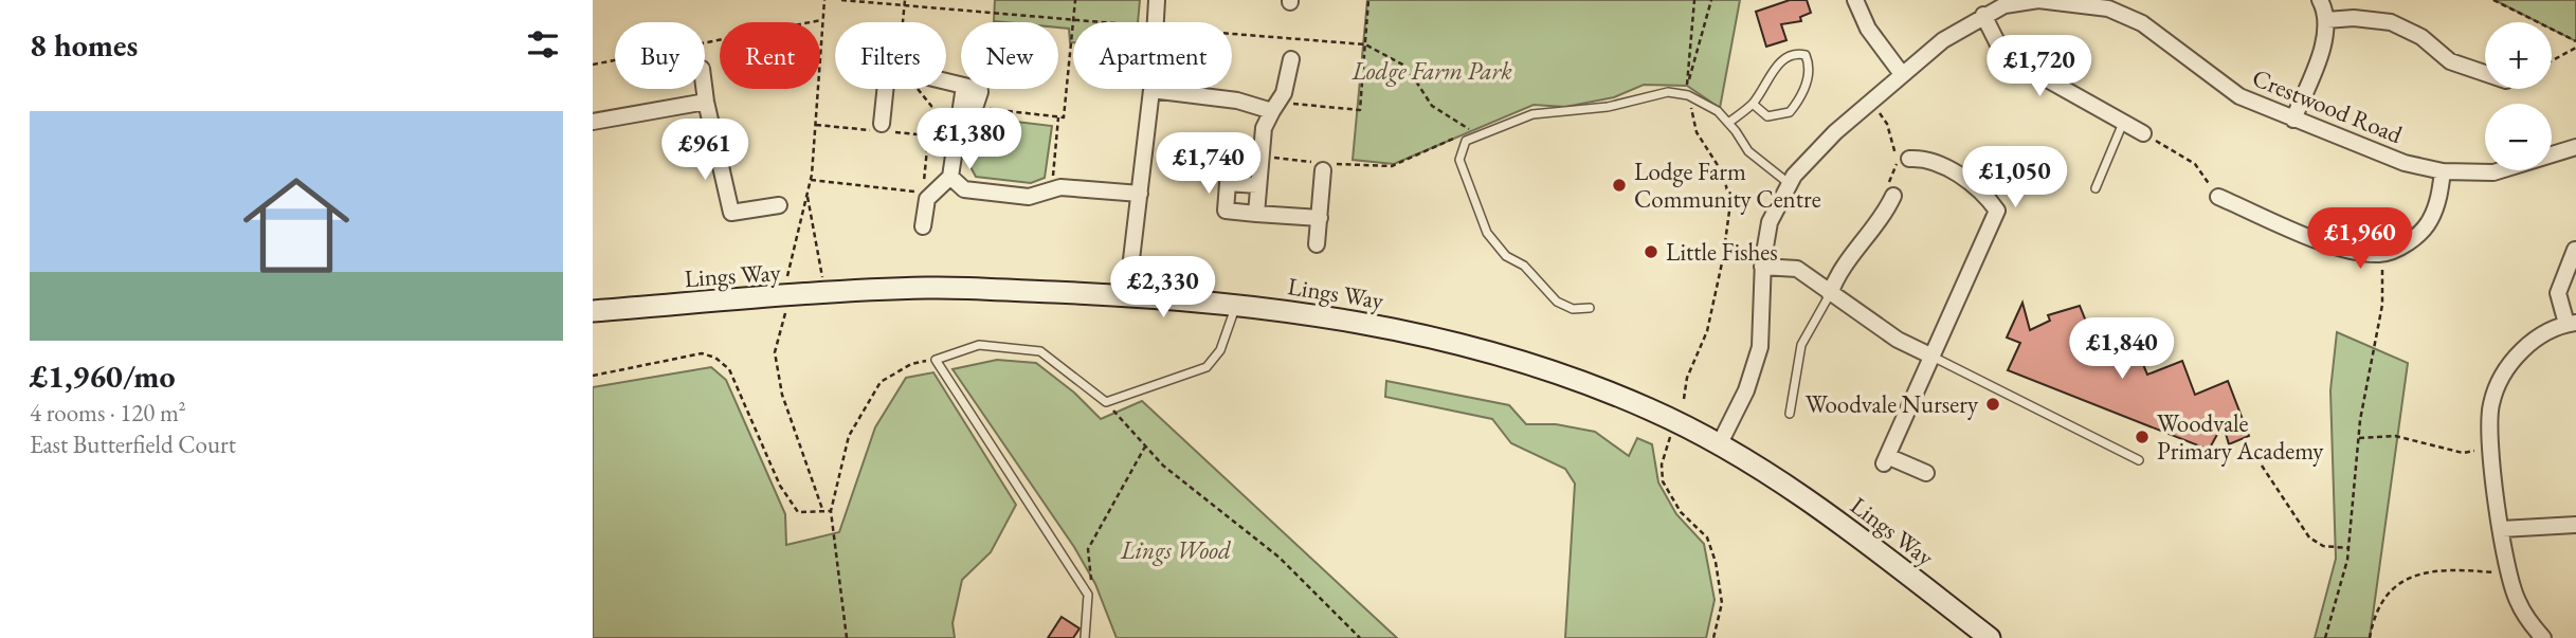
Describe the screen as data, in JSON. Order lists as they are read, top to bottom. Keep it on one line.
{"streets":{"street":["Crestwood Road","Lings Way"]},"crossings":[["Crestwood Road","Lings Way"]],"parks":["Lodge Farm Park","Lings Wood"],"places":["Lodge Farm Community Centre","Little Fishes","Woodvale Nursery","Woodvale Primary Academy"],"page":{"heading":"8 homes","map_buttons":["+","−"],"chip":["Buy","Rent","Filters","New","Apartment"],"price":["£1,720","£1,380","£961","£1,740","£1,050","£1,960","£2,330","£1,840"],"list":[{"name":"£1,960/mo","note":"4 rooms · 120 m² · East Butterfield Court"}]}}
